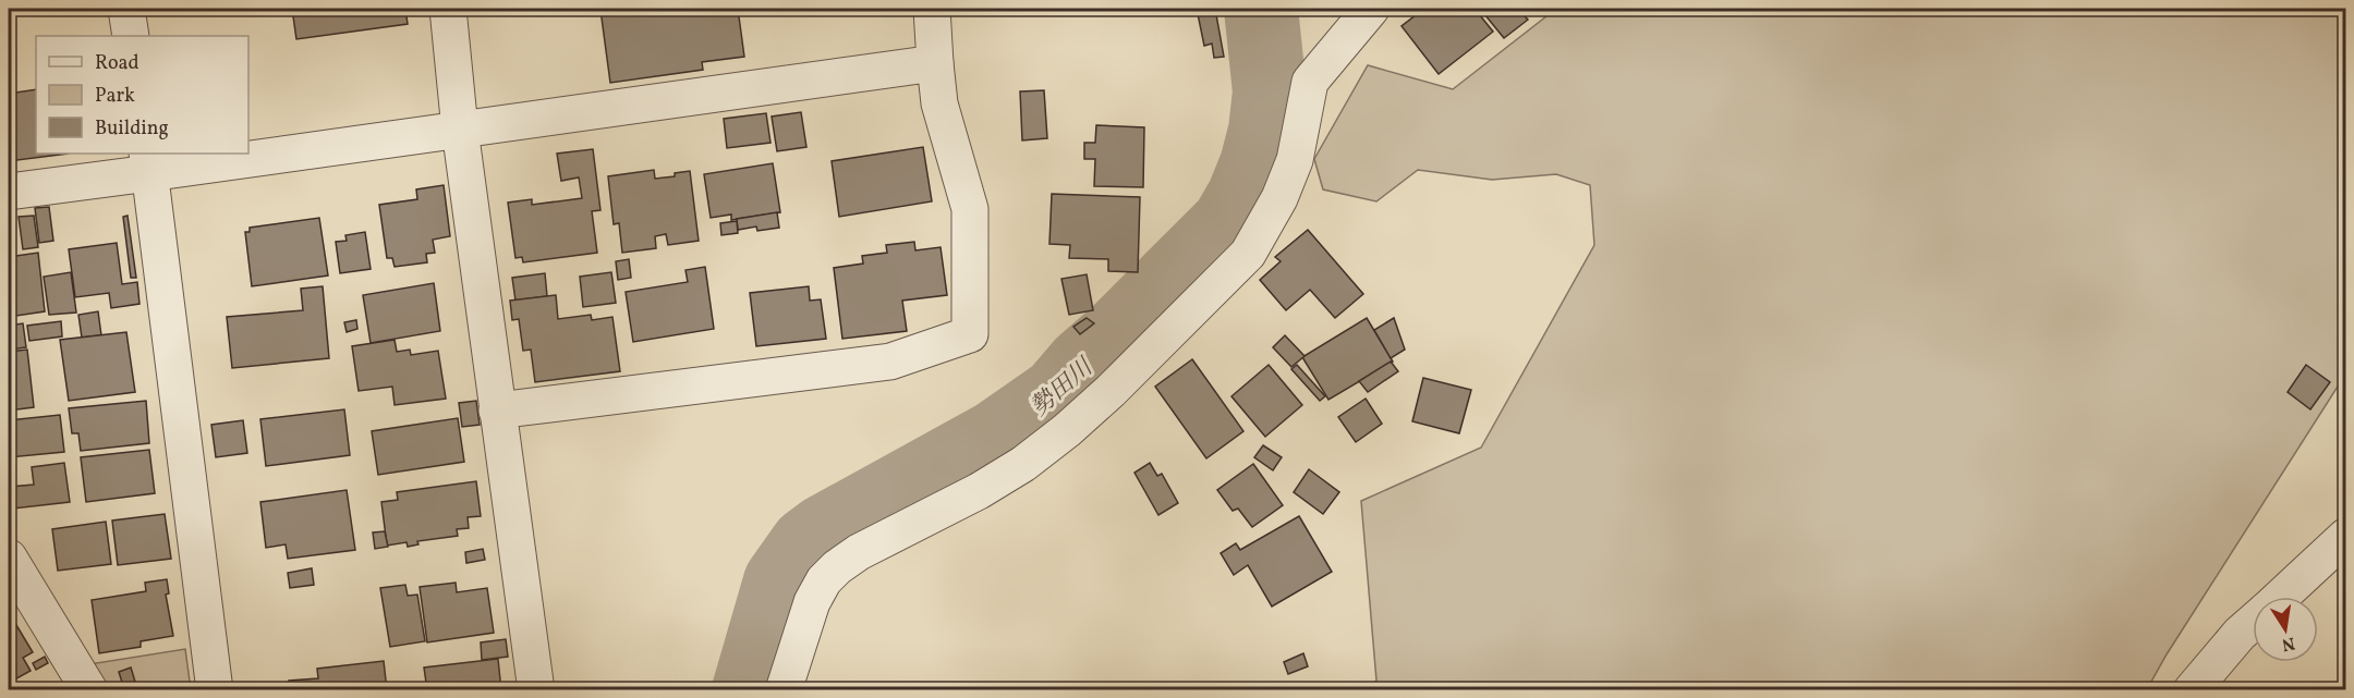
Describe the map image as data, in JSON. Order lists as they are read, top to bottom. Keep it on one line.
{"water":["勢田川"],"legend":["Road","Park","Building"],"north":"bottom"}
